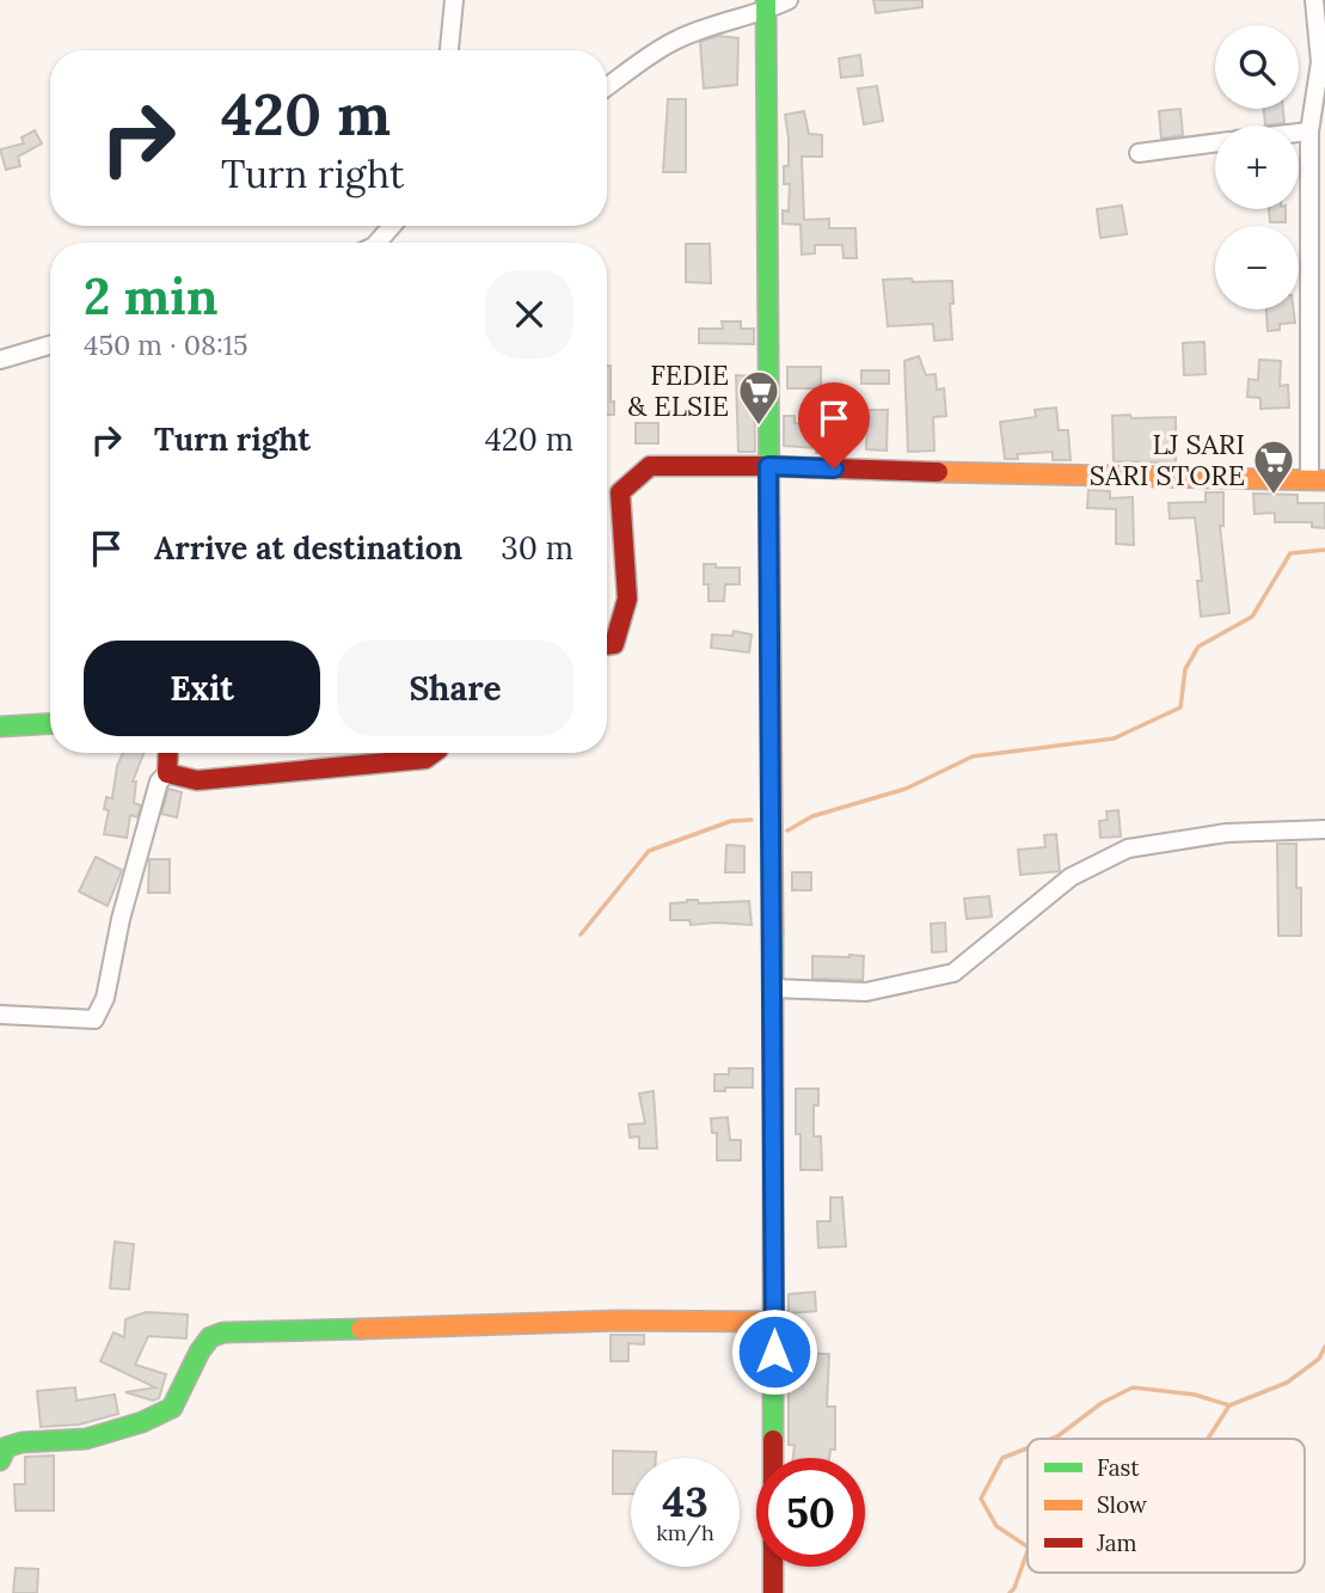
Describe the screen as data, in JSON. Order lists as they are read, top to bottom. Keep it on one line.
{"places":{"supermarket":["FEDIE & ELSIE","LJ SARI SARI STORE"]},"legend":["Fast","Slow","Jam"],"page":{"map_buttons":["+","−"],"turn":["420 m","Turn right"],"heading":["2 min","450 m · 08:15"],"list":[{"name":"Turn right","value":"420 m"},{"name":"Arrive at destination","value":"30 m"}],"buttons":["Exit","Share"],"speed":"43 km/h","limit":"50"}}
